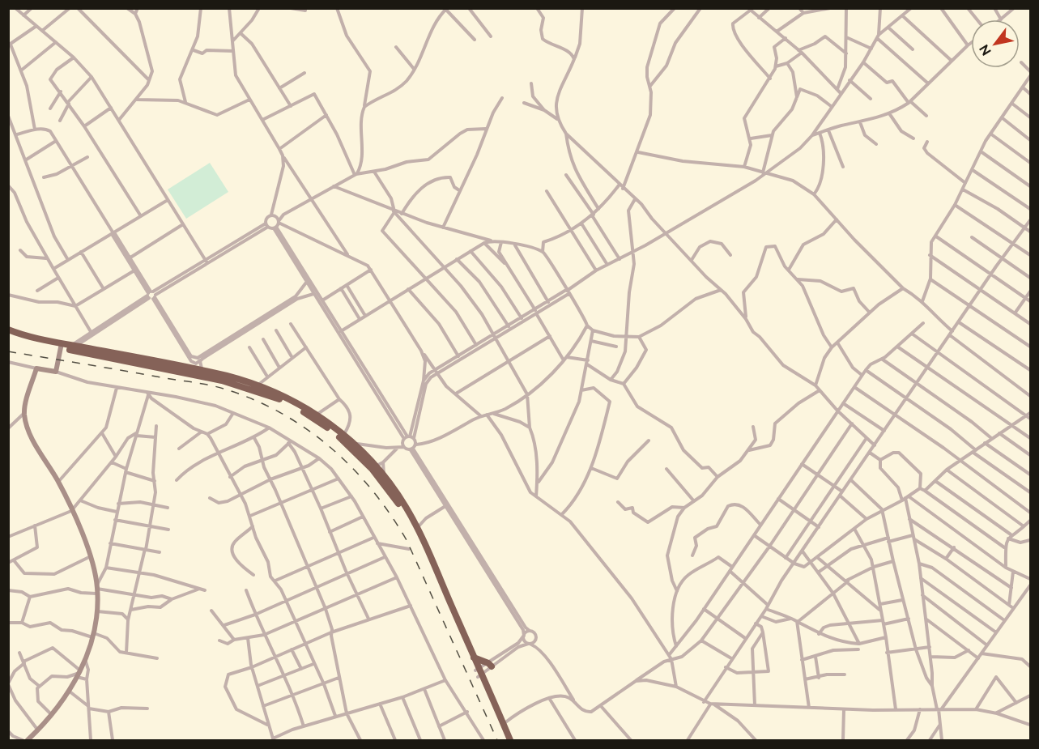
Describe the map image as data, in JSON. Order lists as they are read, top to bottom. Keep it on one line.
{"north":"bottom left"}
